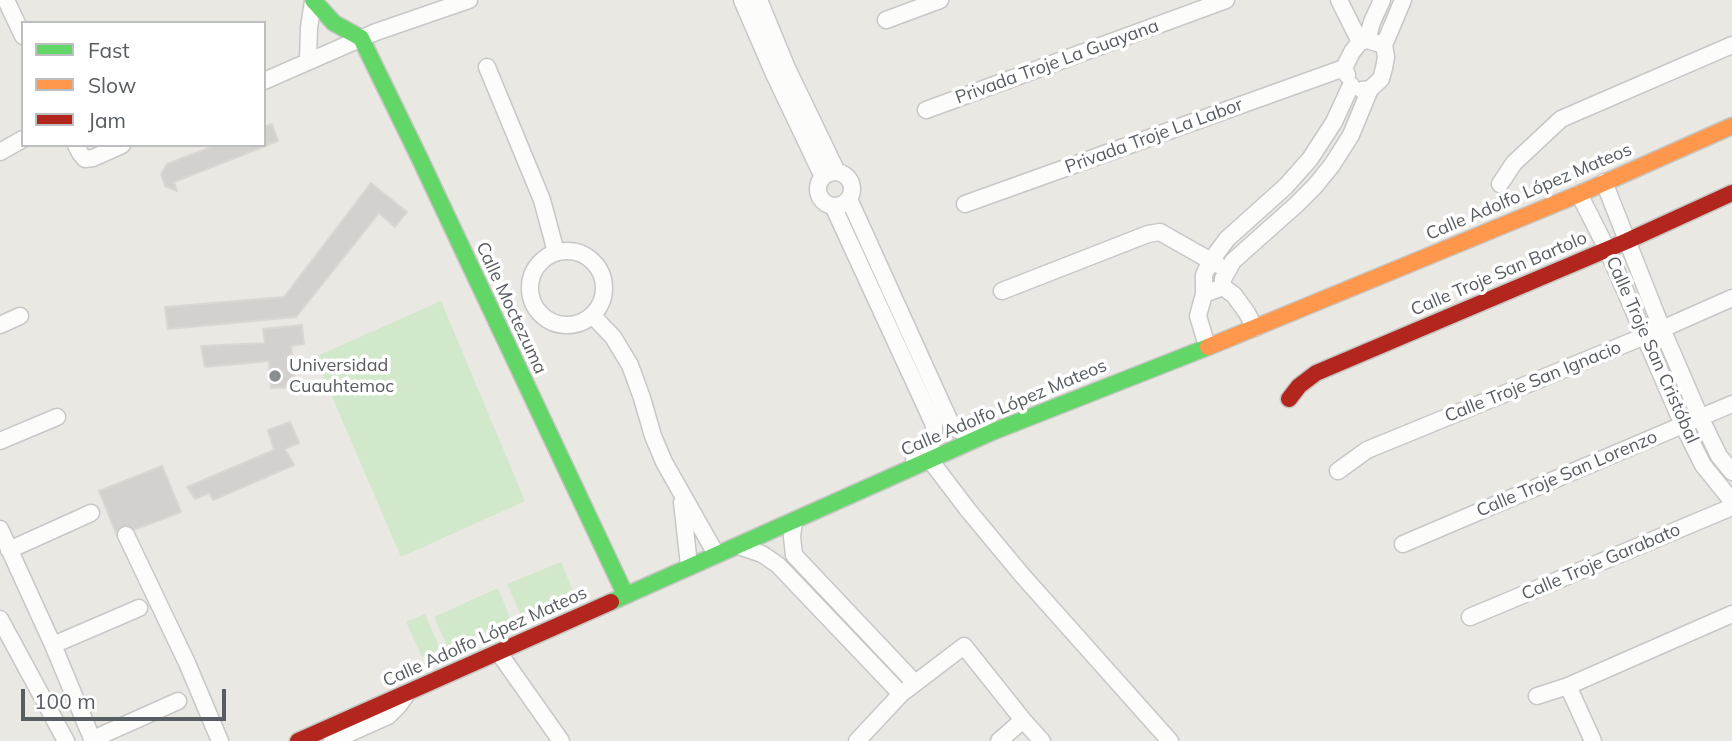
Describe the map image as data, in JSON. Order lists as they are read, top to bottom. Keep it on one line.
{"streets":{"street":["Privada Troje La Guayana","Privada Troje La Labor","Calle Adolfo López Mateos","Calle Troje San Bartolo","Calle Moctezuma","Calle Troje San Cristóbal","Calle Troje San Ignacio","Calle Troje San Lorenzo","Calle Troje Garabato"]},"crossings":[["Calle Adolfo López Mateos","Calle Moctezuma"],["Calle Adolfo López Mateos","Calle Troje San Cristóbal"],["Calle Troje San Bartolo","Calle Troje San Cristóbal"],["Calle Troje San Cristóbal","Calle Troje San Ignacio"],["Calle Troje San Cristóbal","Calle Troje San Lorenzo"],["Calle Troje San Cristóbal","Calle Troje Garabato"]],"places":["Universidad Cuauhtemoc"],"legend":["Fast","Slow","Jam"],"scale_bar":"100 m"}
